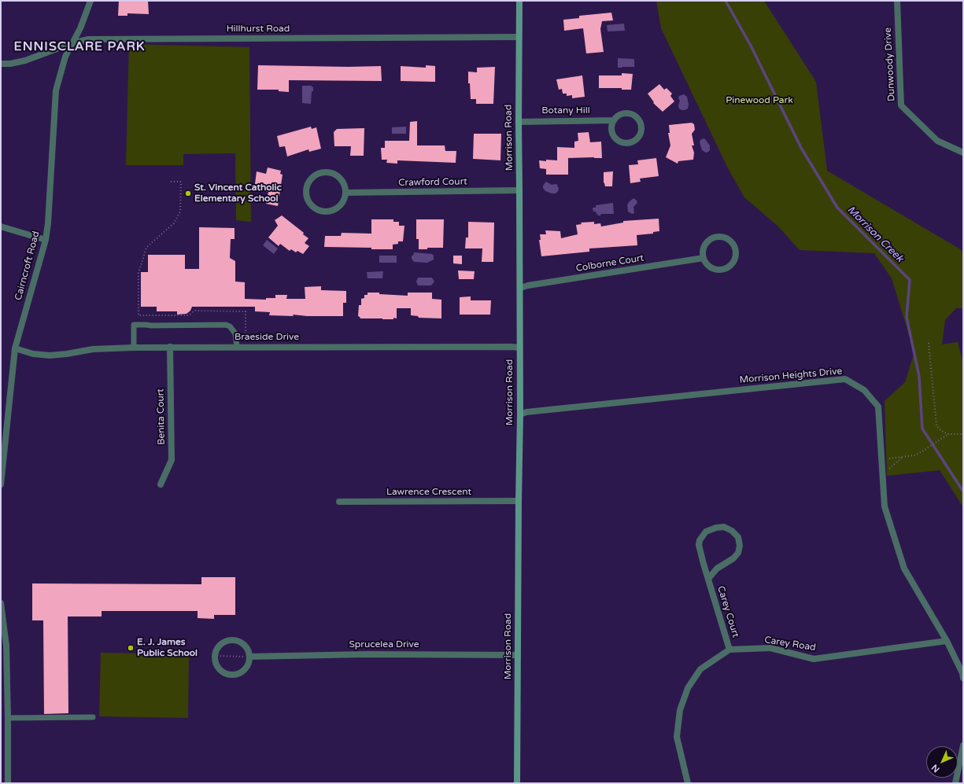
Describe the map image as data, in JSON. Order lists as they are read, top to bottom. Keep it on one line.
{"streets":{"street":["Hillhurst Road","Dunwoody Drive","Botany Hill","Morrison Road","Crawford Court","Colborne Court","Cairncroft Road","Braeside Drive","Morrison Heights Drive","Benita Court","Lawrence Crescent","Carey Court","Carey Road","Sprucelea Drive"]},"crossings":[["Hillhurst Road","Morrison Road"],["Hillhurst Road","Cairncroft Road"],["Botany Hill","Morrison Road"],["Morrison Road","Crawford Court"],["Morrison Road","Colborne Court"],["Morrison Road","Braeside Drive"],["Morrison Road","Morrison Heights Drive"],["Morrison Road","Lawrence Crescent"],["Morrison Road","Sprucelea Drive"],["Cairncroft Road","Braeside Drive"],["Braeside Drive","Benita Court"],["Morrison Heights Drive","Carey Road"],["Carey Court","Carey Road"]],"districts":["ENNISCLARE PARK"],"water":["Morrison Creek"],"parks":["Pinewood Park"],"places":["St. Vincent Catholic Elementary School","E. J. James Public School"],"north":"bottom left"}
